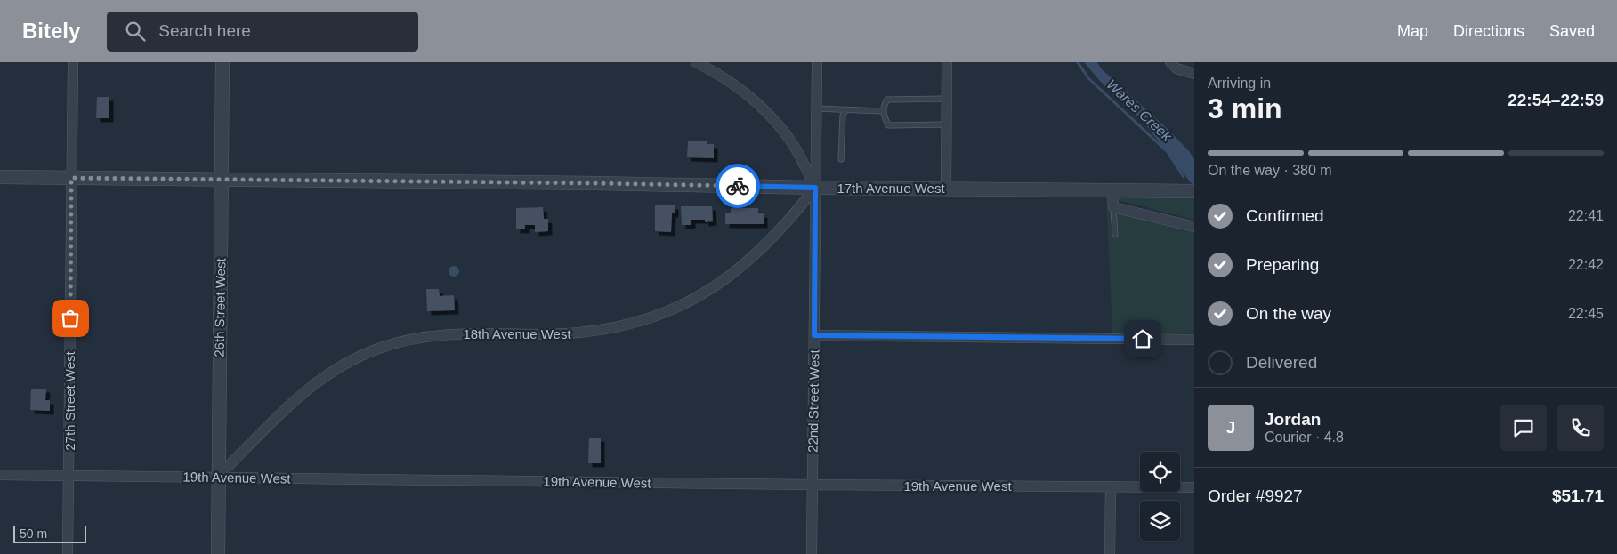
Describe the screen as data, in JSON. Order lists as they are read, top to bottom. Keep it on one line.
{"streets":{"street":["17th Avenue West","26th Street West","18th Avenue West","27th Street West","22nd Street West","19th Avenue West"]},"crossings":[["17th Avenue West","26th Street West"],["17th Avenue West","18th Avenue West"],["17th Avenue West","27th Street West"],["17th Avenue West","22nd Street West"],["26th Street West","18th Avenue West"],["26th Street West","19th Avenue West"],["18th Avenue West","22nd Street West"],["18th Avenue West","19th Avenue West"],["27th Street West","19th Avenue West"],["22nd Street West","19th Avenue West"]],"water":["Wares Creek"],"scale_bar":"50 m","page":{"header":"Bitely","search":"Search here","nav":["Map","Directions","Saved"],"heading":["3 min","Arriving in","22:54–22:59"],"panel":["Jordan","Courier · 4.8","Order #9927","$51.71"],"bar":"On the way · 380 m","list":[["Confirmed","22:41"],["Preparing","22:42"],["On the way","22:45"],"Delivered"],"round":"J","scale":"50 m"}}
